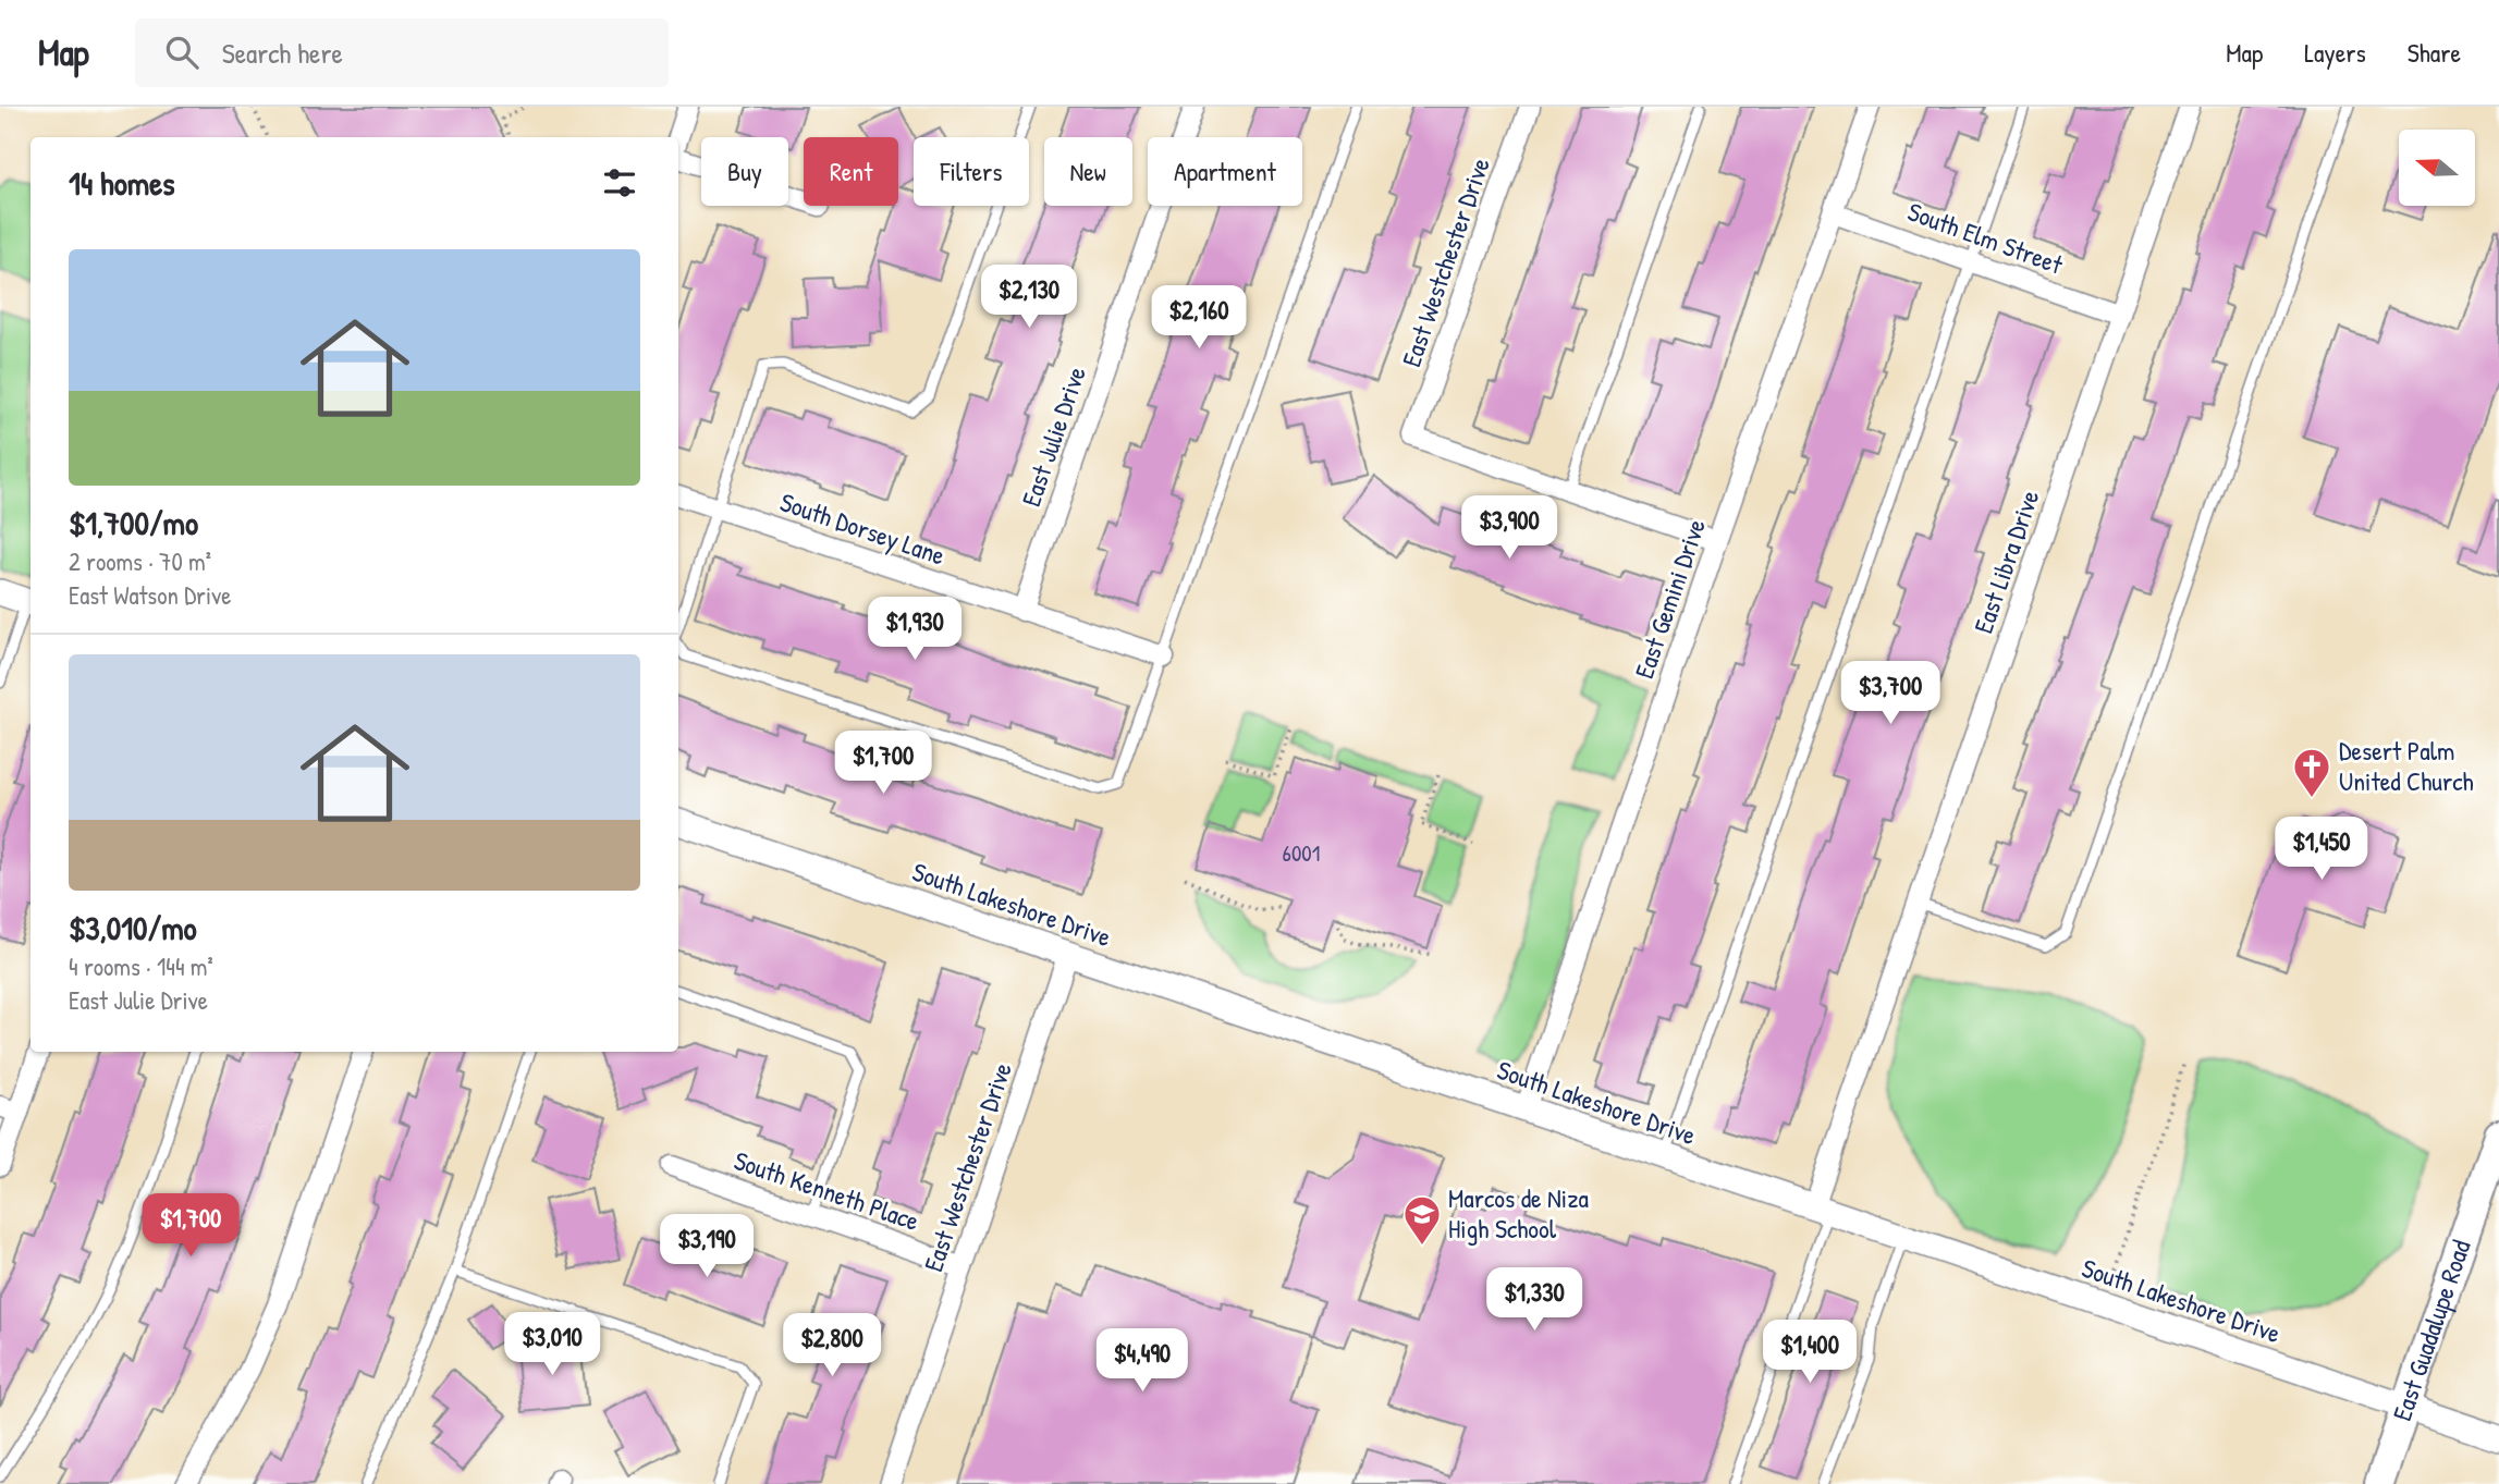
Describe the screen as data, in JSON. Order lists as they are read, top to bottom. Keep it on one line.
{"streets":{"main road":["East Guadalupe Road"],"street":["South Elm Street","East Westchester Drive","East Julie Drive","South Dorsey Lane","East Libra Drive","East Gemini Drive","South Lakeshore Drive","South Kenneth Place"]},"crossings":[["South Elm Street","East Libra Drive"],["South Elm Street","East Gemini Drive"],["East Westchester Drive","South Lakeshore Drive"],["East Westchester Drive","South Kenneth Place"],["East Julie Drive","South Dorsey Lane"],["East Libra Drive","South Lakeshore Drive"],["East Gemini Drive","South Lakeshore Drive"],["South Lakeshore Drive","East Guadalupe Road"]],"places":{"church":["Desert Palm United Church"],"school or university":["Marcos de Niza High School"]},"house_numbers":["6001"],"north":"left","page":{"header":"Map","search":"Search here","nav":["Map","Layers","Share"],"chip":["Buy","Rent","Filters","New","Apartment"],"heading":"14 homes","list":[{"name":"$1,700/mo","note":"2 rooms · 70 m² · East Watson Drive"},{"name":"$3,010/mo","note":"4 rooms · 144 m² · East Julie Drive"}],"price":["$2,130","$2,160","$3,900","$1,930","$3,700","$1,700","$1,450","$1,700","$3,190","$1,330","$3,010","$2,800","$1,400","$4,490"]}}
